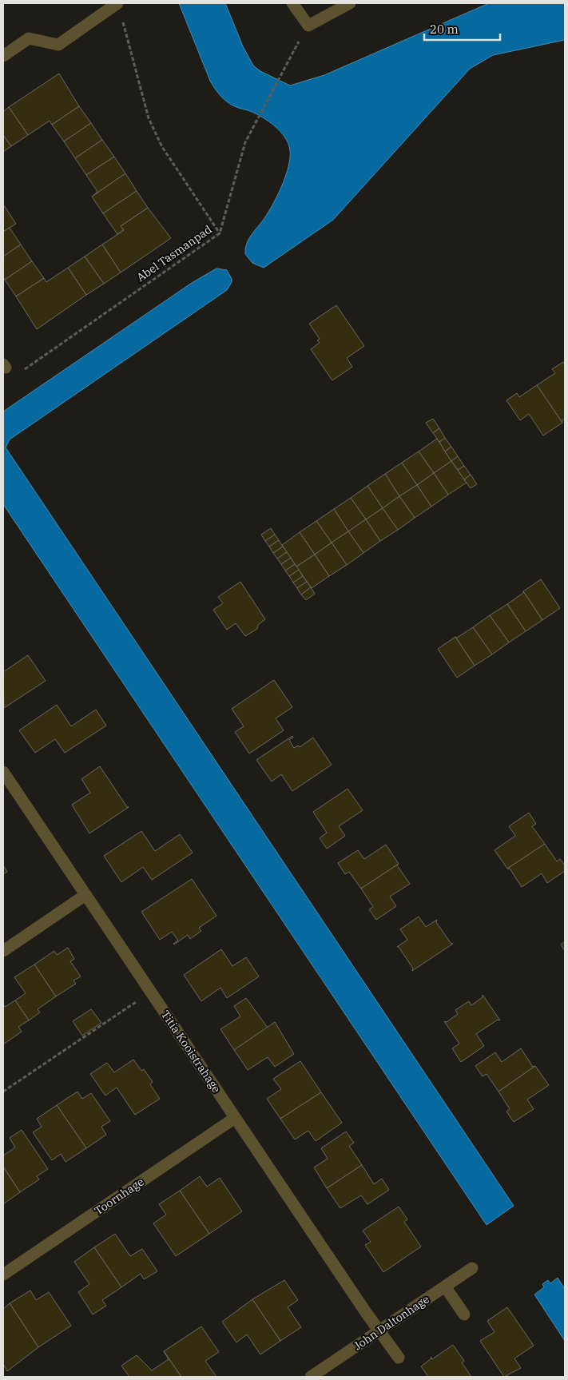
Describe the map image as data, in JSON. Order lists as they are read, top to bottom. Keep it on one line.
{"streets":{"street":["Titia Kooistrahage","Toornhage","John Daltonhage"],"path":["Abel Tasmanpad"]},"crossings":[["Titia Kooistrahage","Toornhage"],["Titia Kooistrahage","John Daltonhage"]],"scale_bar":"20 m"}
